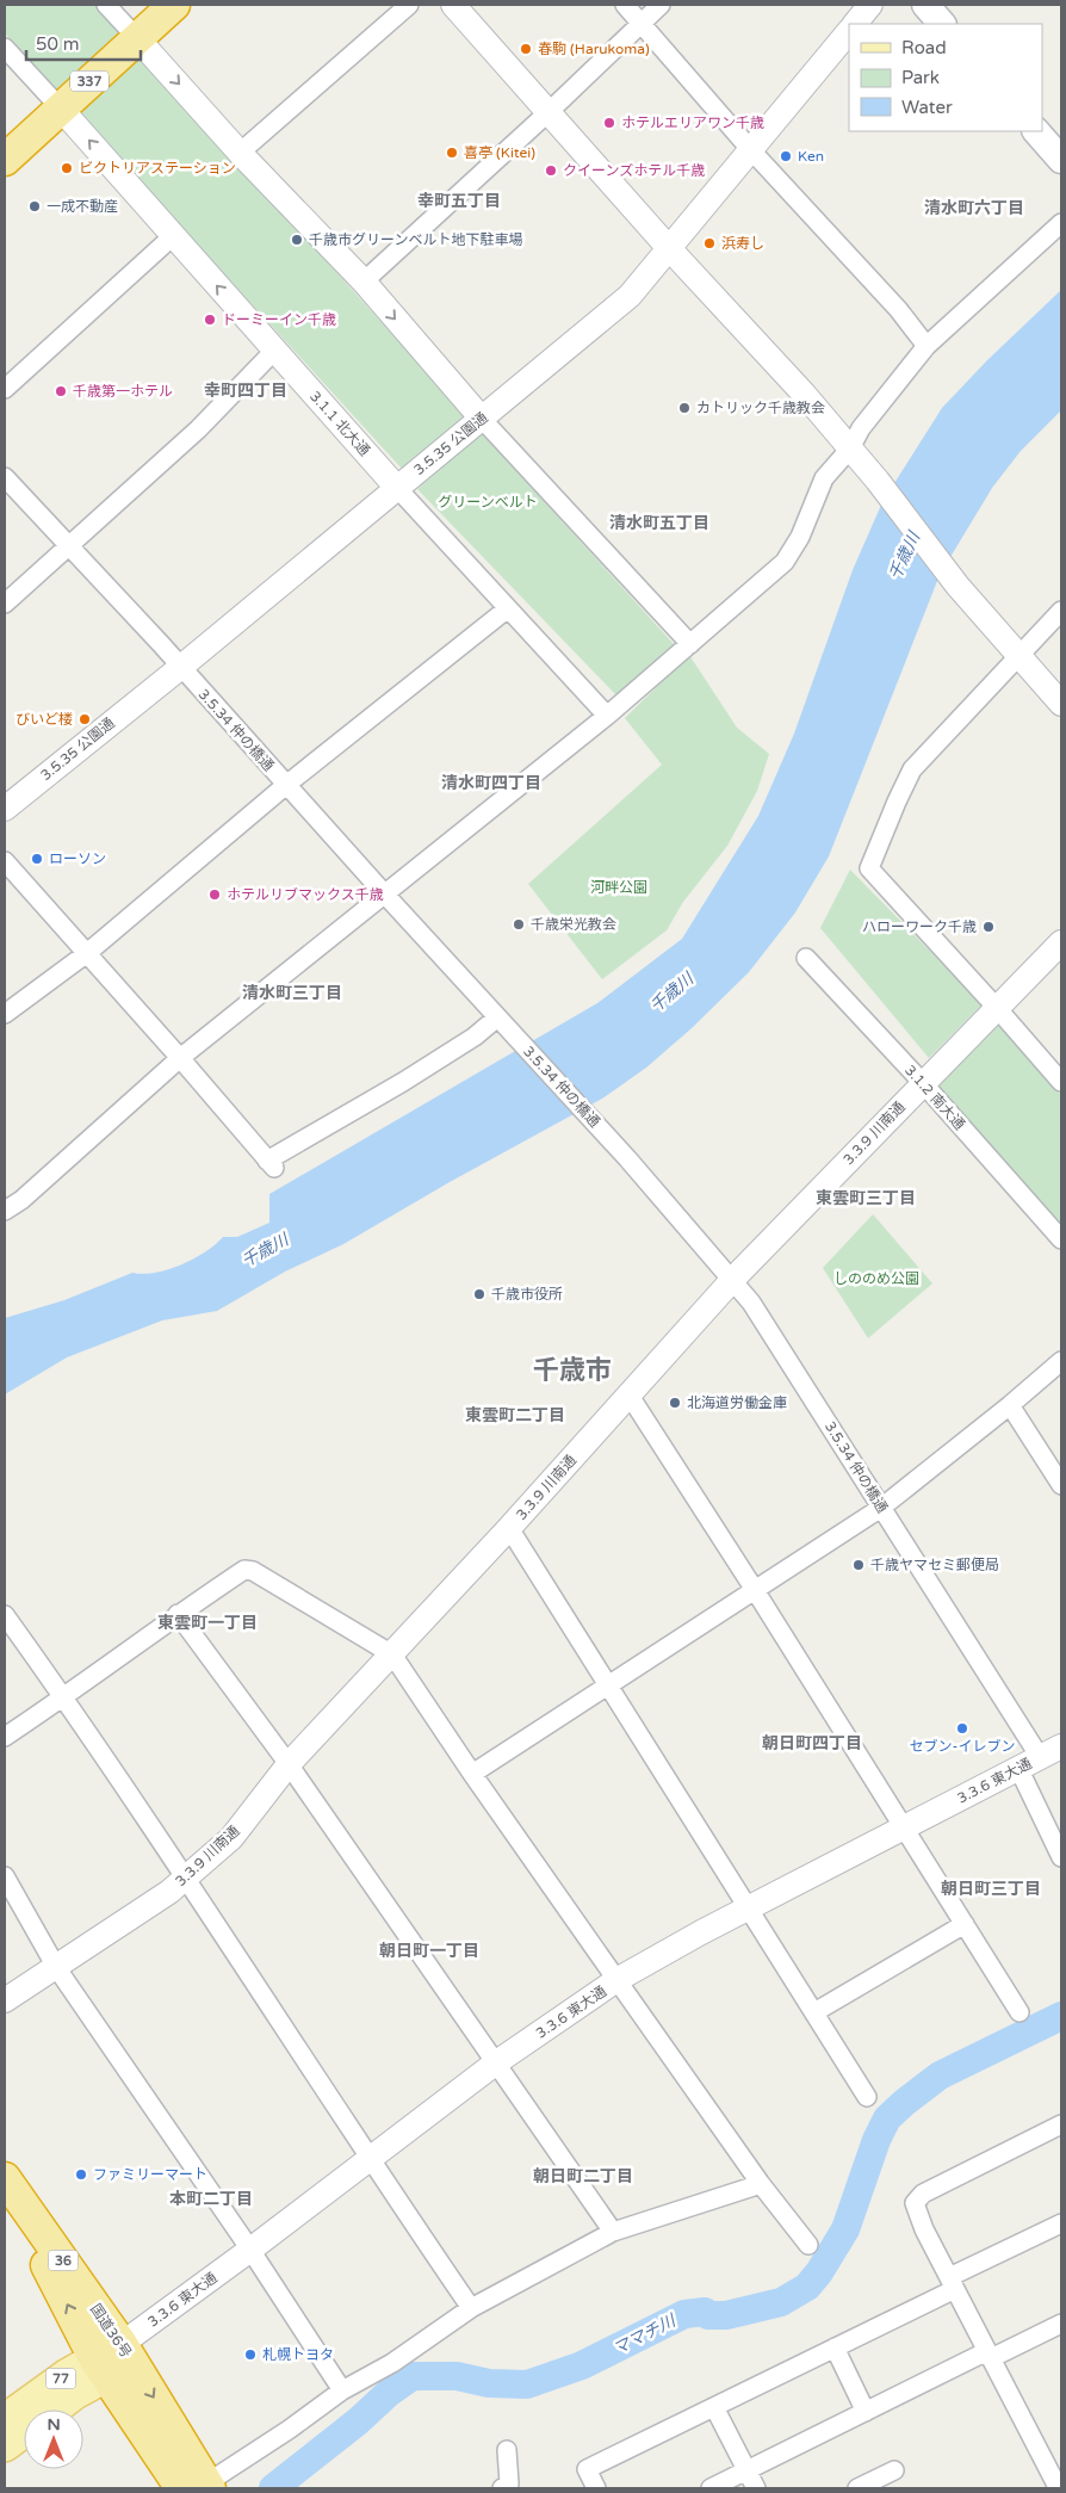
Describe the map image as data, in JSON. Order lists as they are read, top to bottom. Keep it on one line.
{"streets":{"highway":["337","36","国道36号"],"main road":["77"],"street":["3.1.1 北大通","3.5.35 公園通","3.5.34 仲の橋通","3.1.2 南大通","3.3.9 川南通","3.3.6 東大通"]},"crossings":[["337","3.1.1 北大通"],["3.1.1 北大通","3.5.35 公園通"],["3.5.35 公園通","3.5.34 仲の橋通"],["3.5.34 仲の橋通","3.3.9 川南通"],["3.5.34 仲の橋通","3.3.6 東大通"],["3.1.2 南大通","3.3.9 川南通"],["3.3.6 東大通","国道36号"],["国道36号","77"]],"districts":["幸町五丁目","清水町六丁目","幸町四丁目","清水町五丁目","清水町四丁目","清水町三丁目","東雲町三丁目","千歳市","東雲町二丁目","東雲町一丁目","朝日町四丁目","朝日町三丁目","朝日町一丁目","朝日町二丁目","本町二丁目"],"water":["千歳川","ママチ川"],"parks":["グリーンベルト","河畔公園","しののめ公園"],"places":["春駒 (Harukoma)","ホテルエリアワン千歳","喜亭 (Kitei)","Ken","ビクトリアステーション","クイーンズホテル千歳","一成不動産","千歳市グリーンベルト地下駐車場","浜寿し","ドーミーイン千歳","千歳第一ホテル","カトリック千歳教会","びいど楼","ローソン","ホテルリブマックス千歳","千歳栄光教会","ハローワーク千歳","千歳市役所","北海道労働金庫","千歳ヤマセミ郵便局","セブン-イレブン","ファミリーマート","札幌トヨタ"],"legend":["Road","Park","Water"],"scale_bar":"50 m","north":"top"}
